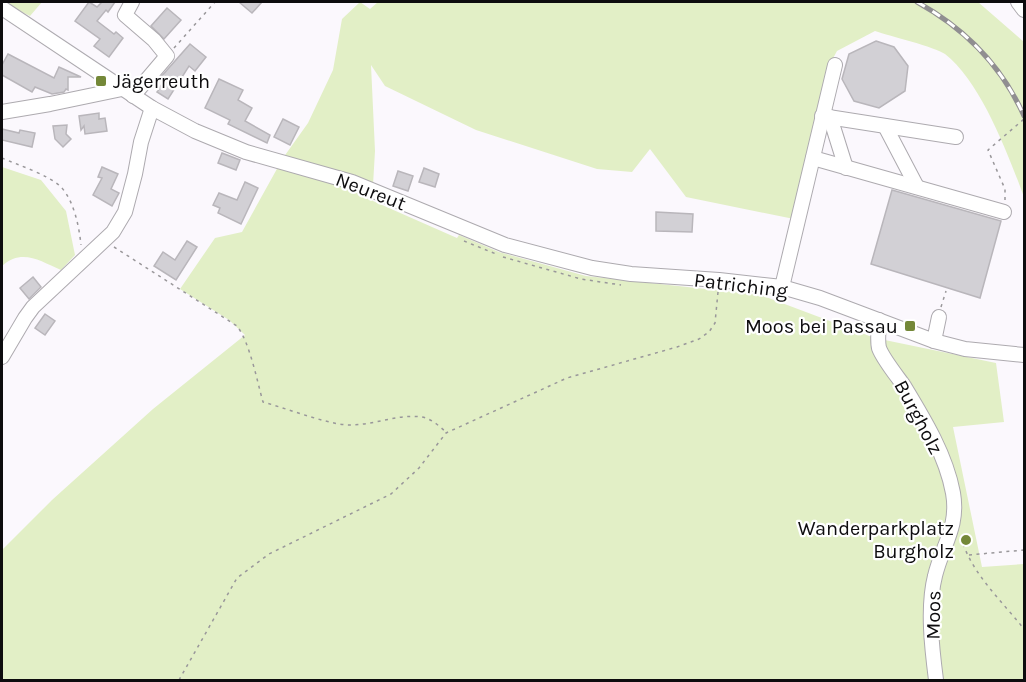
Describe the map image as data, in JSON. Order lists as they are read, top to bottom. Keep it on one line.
{"streets":{"street":["Neureut","Patriching","Burgholz","Moos"]},"crossings":[["Neureut","Patriching"],["Patriching","Burgholz"],["Burgholz","Moos"]],"places":{"transit":["Jägerreuth","Moos bei Passau"],"other":["Wanderparkplatz Burgholz"]}}
